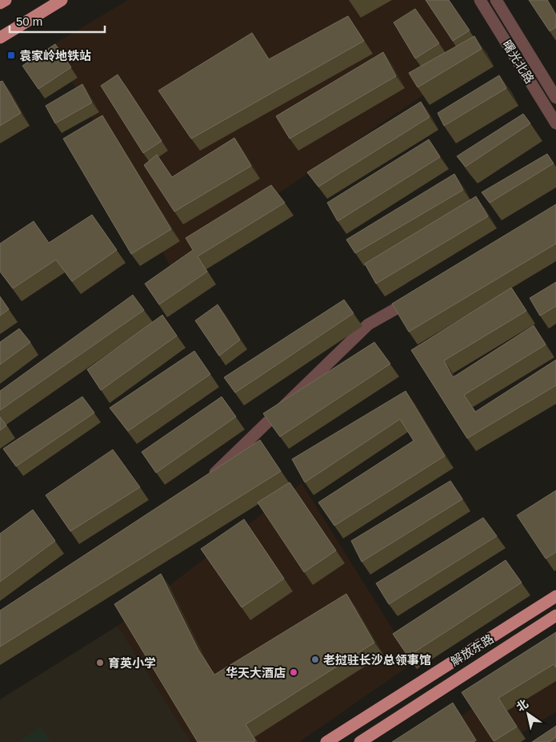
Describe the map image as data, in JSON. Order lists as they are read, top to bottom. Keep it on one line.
{"streets":{"main road":["解放东路"],"street":["曙光北路"]},"places":{"transit":["袁家岭地铁站"],"other":["老挝驻长沙总领事馆","育英小学","华天大酒店"]},"scale_bar":"50 m","north":"top left"}
